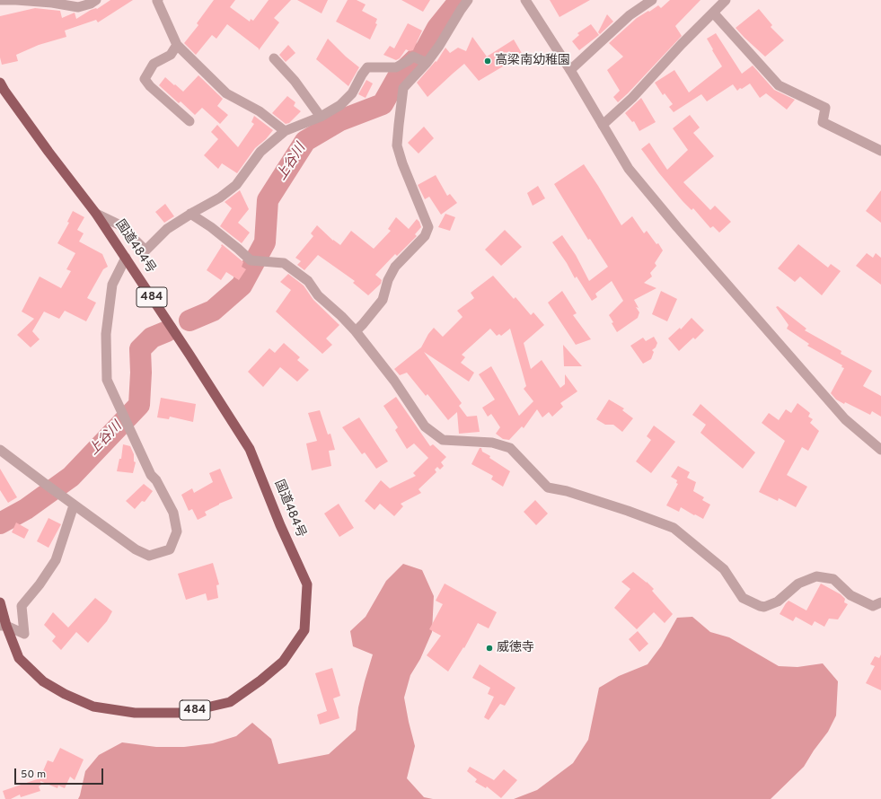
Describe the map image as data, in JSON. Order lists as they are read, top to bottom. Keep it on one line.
{"streets":{"highway":["国道484号","484"]},"water":["上谷川"],"places":["高梁南幼稚園","威徳寺"],"scale_bar":"50 m"}
